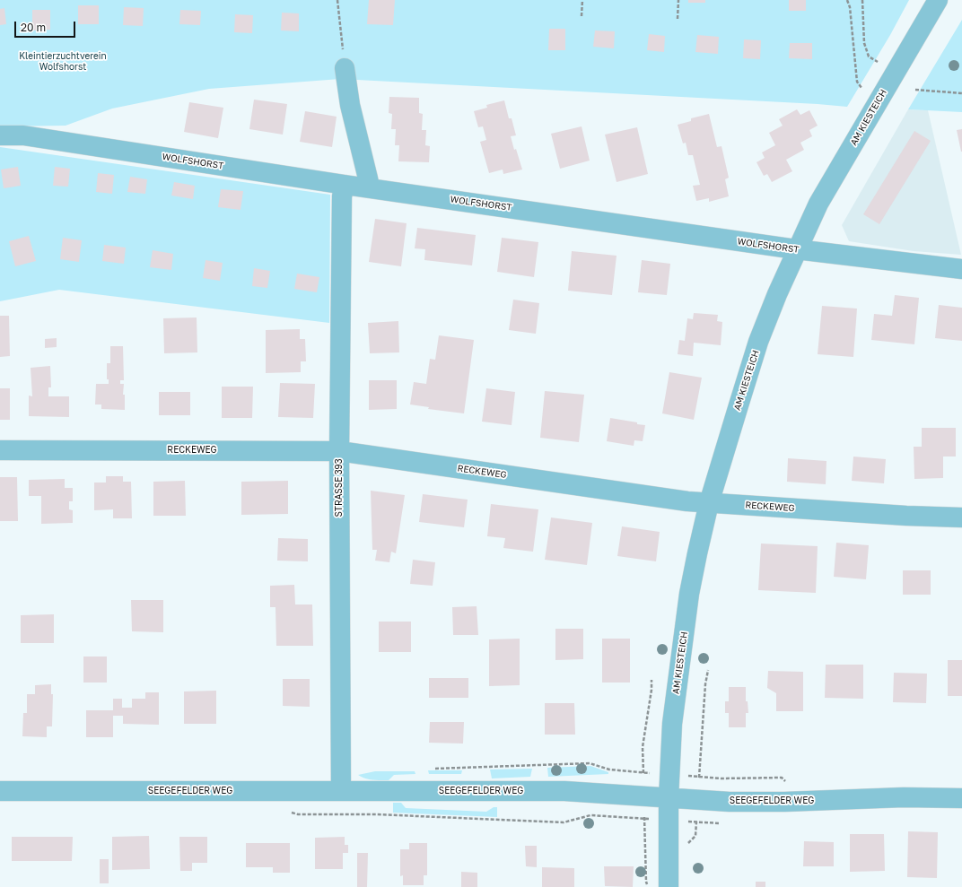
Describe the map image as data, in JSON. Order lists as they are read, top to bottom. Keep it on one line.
{"streets":{"street":["AM KIESTEICH","WOLFSHORST","RECKEWEG","STRASSE 393","SEEGEFELDER WEG"]},"crossings":[["AM KIESTEICH","WOLFSHORST"],["AM KIESTEICH","RECKEWEG"],["AM KIESTEICH","SEEGEFELDER WEG"],["WOLFSHORST","STRASSE 393"],["RECKEWEG","STRASSE 393"],["STRASSE 393","SEEGEFELDER WEG"]],"parks":["Kleintierzuchtverein Wolfshorst"],"scale_bar":"20 m"}
